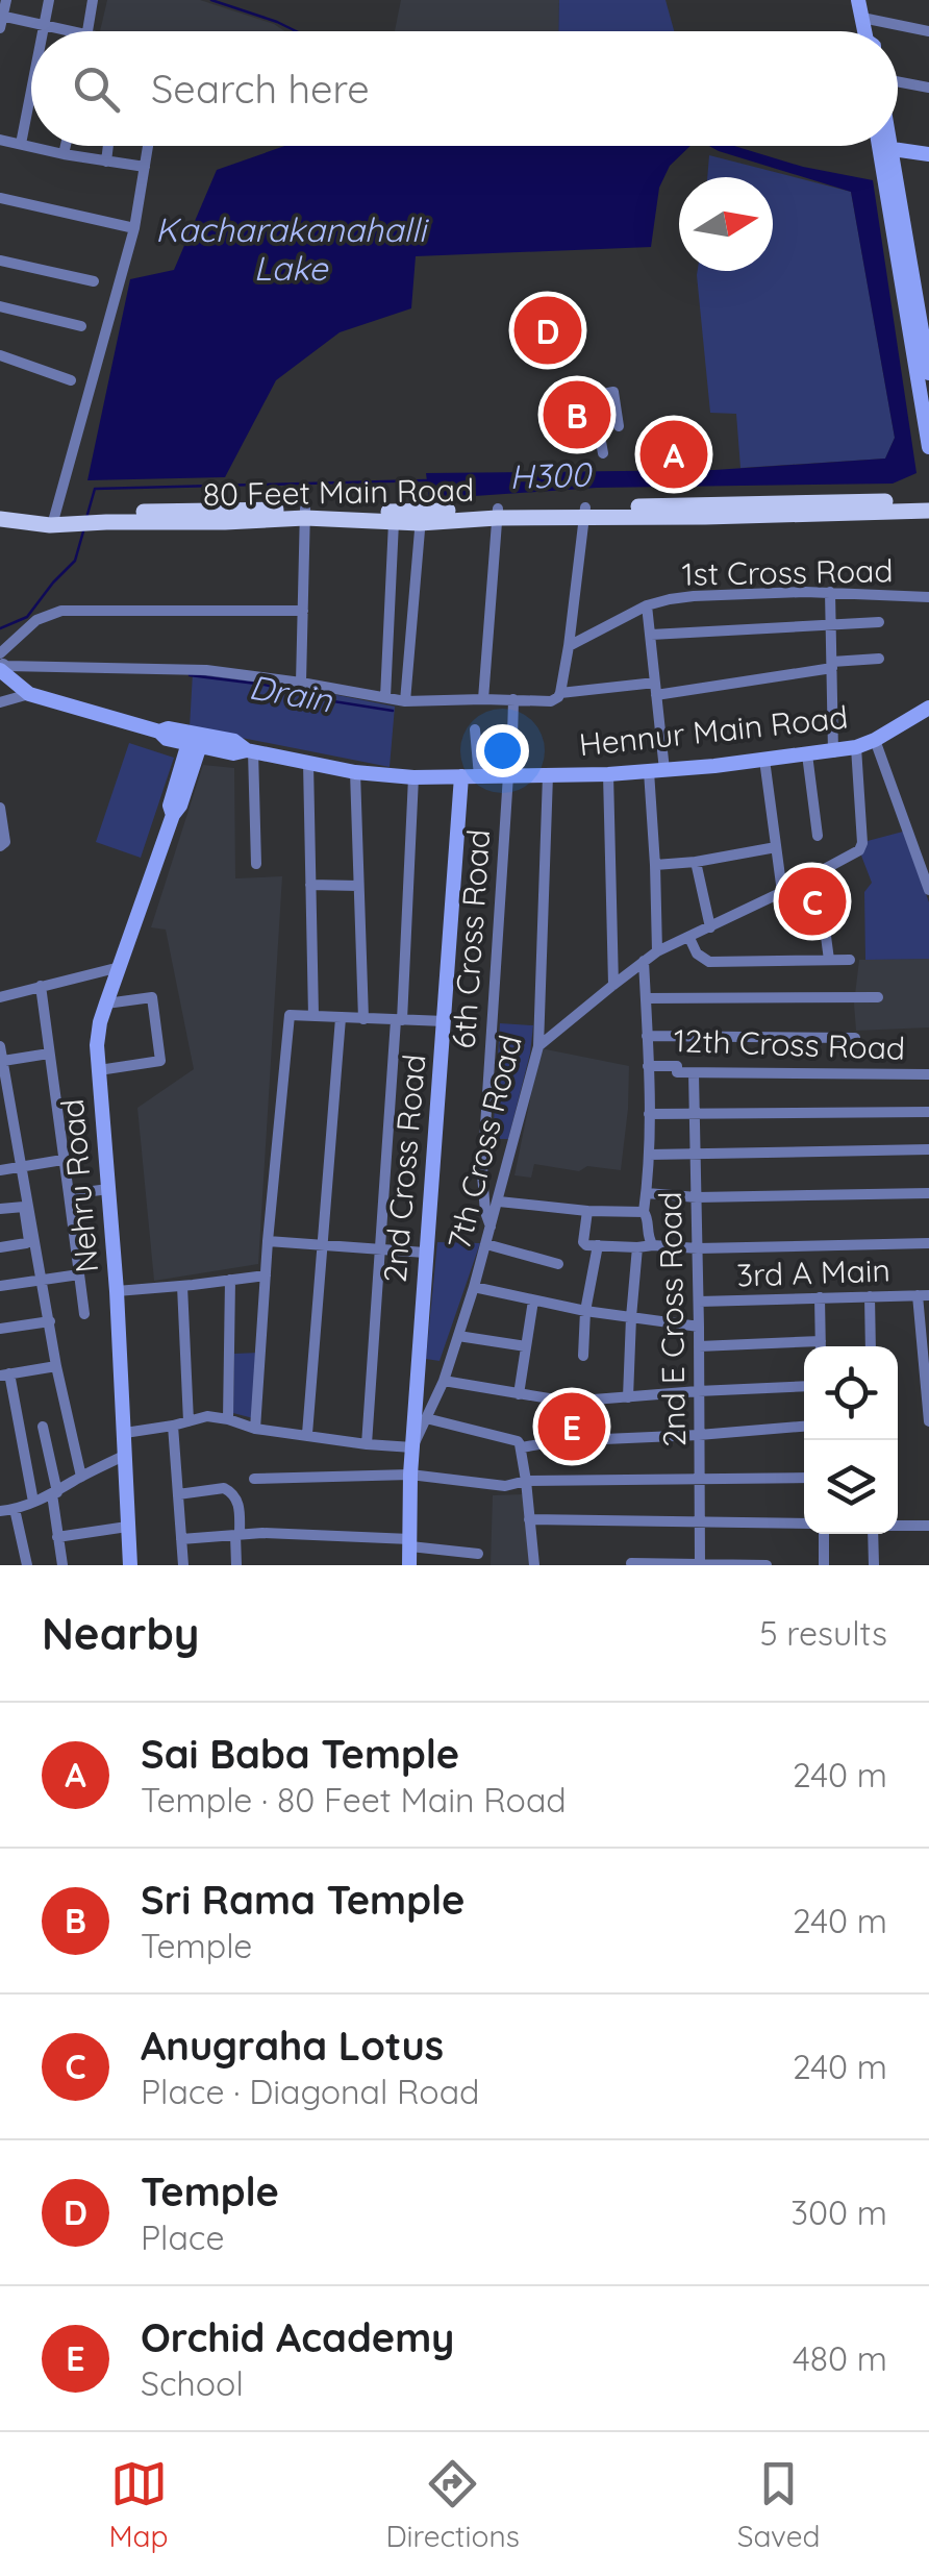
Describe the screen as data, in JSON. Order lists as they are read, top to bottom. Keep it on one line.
{"streets":{"main road":["80 Feet Main Road","Hennur Main Road","2nd Cross Road","Nehru Road"],"street":["1st Cross Road","6th Cross Road","12th Cross Road","7th Cross Road","3rd A Main","2nd E Cross Road"]},"crossings":[["1st Cross Road","Hennur Main Road"],["Hennur Main Road","6th Cross Road"],["Hennur Main Road","7th Cross Road"],["Hennur Main Road","2nd Cross Road"],["Hennur Main Road","Nehru Road"],["6th Cross Road","7th Cross Road"],["12th Cross Road","2nd E Cross Road"],["7th Cross Road","2nd Cross Road"],["3rd A Main","2nd E Cross Road"]],"water":["Kacharakanahalli Lake","H300","Drain"],"north":"right","page":{"search":"Search here","pins":["D","B","A","C","E"],"heading":["Nearby","5 results"],"list":[{"mark":"A","name":"Sai Baba Temple","note":"Temple · 80 Feet Main Road","value":"240 m"},{"mark":"B","name":"Sri Rama Temple","note":"Temple","value":"240 m"},{"mark":"C","name":"Anugraha Lotus","note":"Place · Diagonal Road","value":"240 m"},{"mark":"D","name":"Temple","note":"Place","value":"300 m"},{"mark":"E","name":"Orchid Academy","note":"School","value":"480 m"}],"nav":["Map","Directions","Saved"]}}
